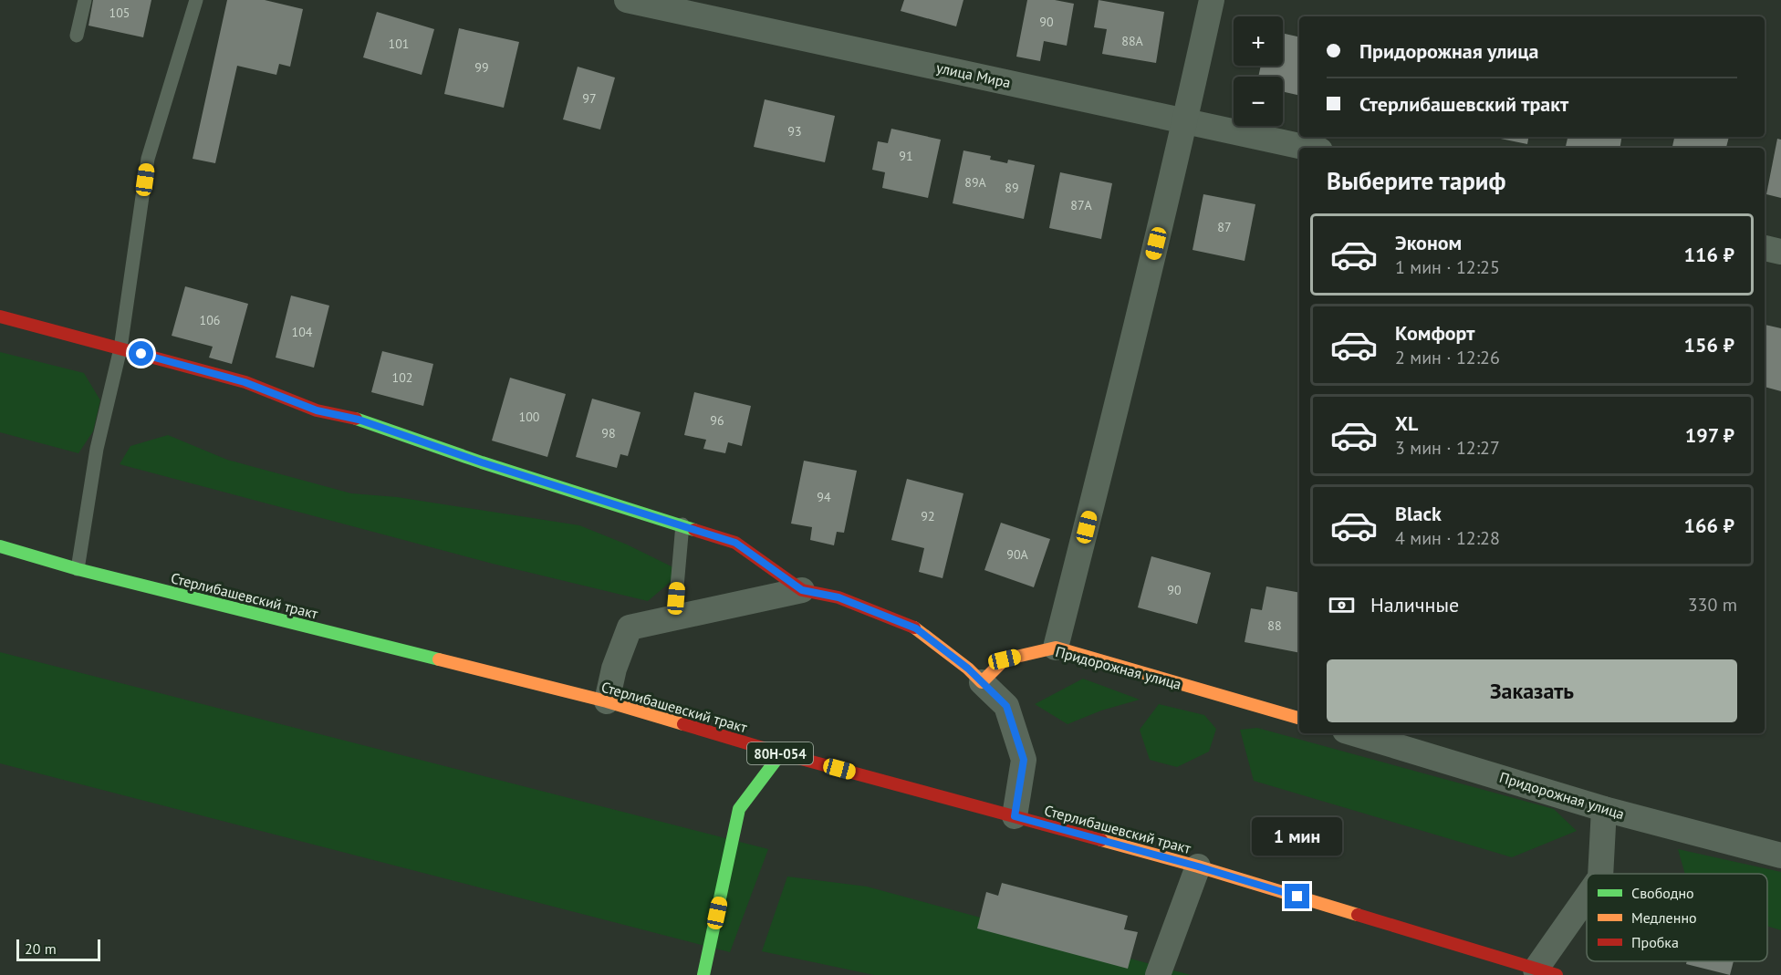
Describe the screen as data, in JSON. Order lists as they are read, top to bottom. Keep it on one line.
{"streets":{"street":["улица Мира","Стерлибашевский тракт","Придорожная улица","80Н-054"]},"house_numbers":["105","90","88А","101","99","97","93","91","89А","89","87А","87","106","104","102","100","96","98","94","92","90А","90","88"],"legend":["Свободно","Медленно","Пробка"],"scale_bar":"20 m","page":{"map_buttons":["+","−"],"banner":["Придорожная улица","Стерлибашевский тракт"],"heading":"Выберите тариф","list":[{"name":"Эконом","note":"1 мин · 12:25","value":"116 ₽"},{"name":"Комфорт","note":"2 мин · 12:26","value":"156 ₽"},{"name":"XL","note":"3 мин · 12:27","value":"197 ₽"},{"name":"Black","note":"4 мин · 12:28","value":"166 ₽"}],"pay":["Наличные","330 m"],"buttons":"Заказать","bubble":"1 мин","scale":"20 m"}}
